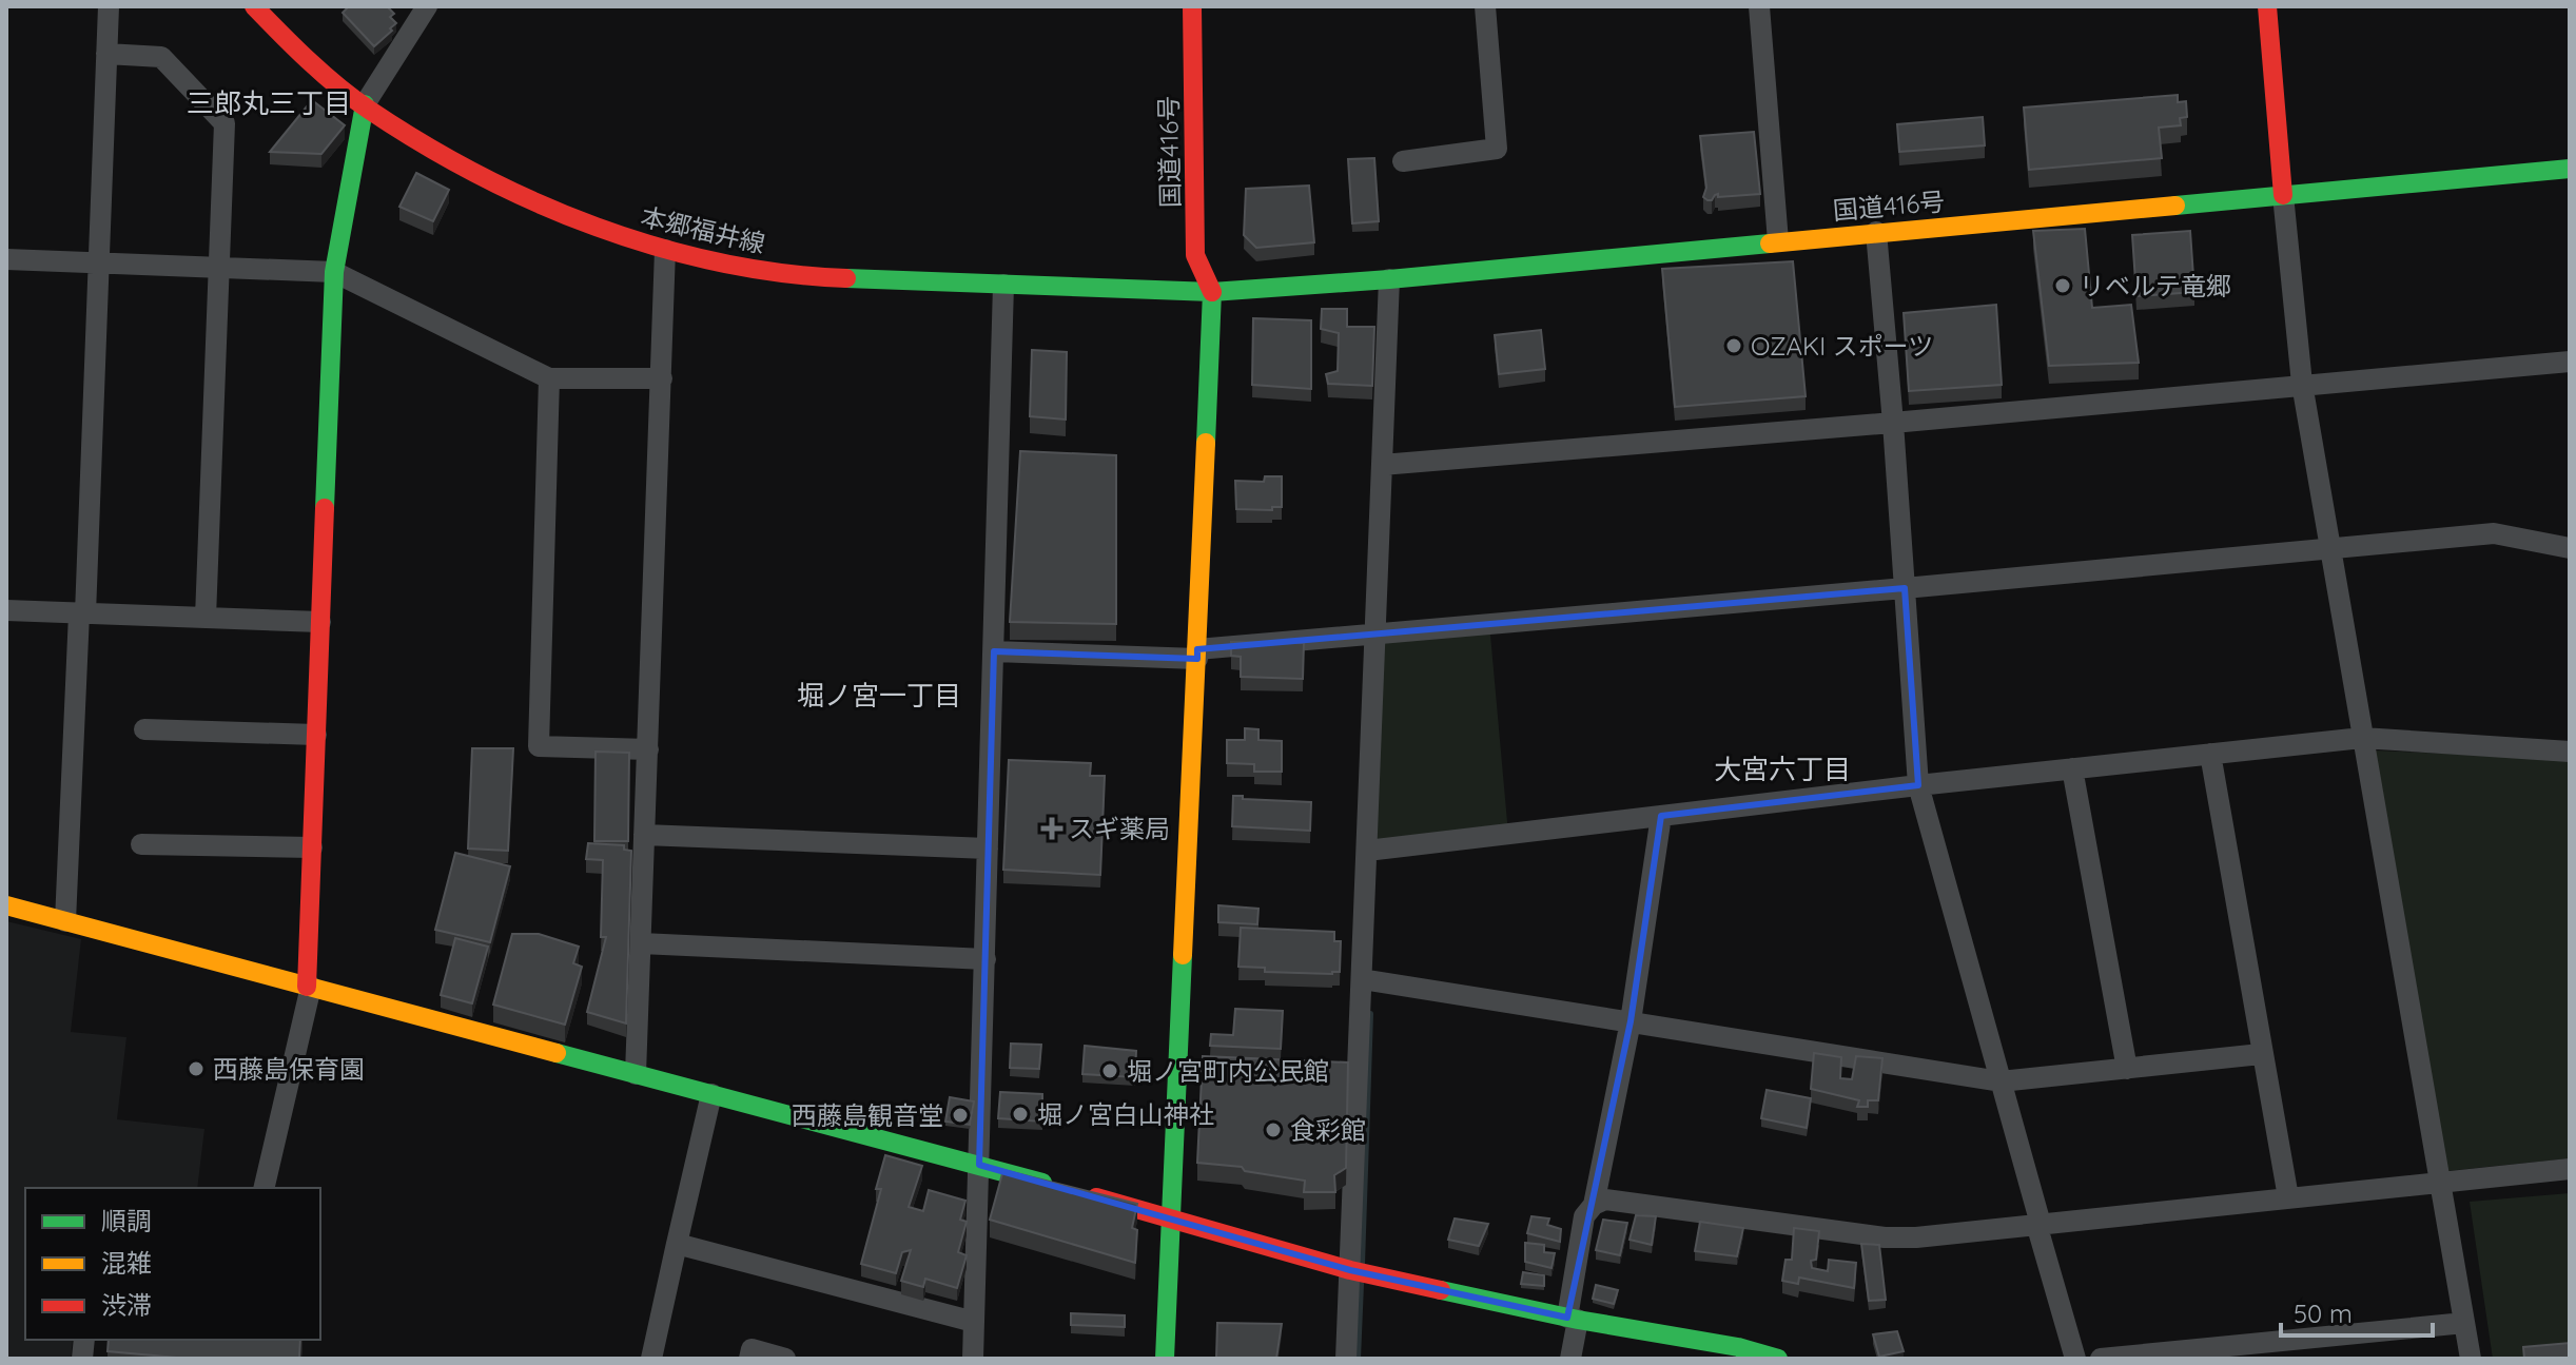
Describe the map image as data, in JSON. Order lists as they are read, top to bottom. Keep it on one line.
{"streets":{"main road":["国道416号","本郷福井線"]},"crossings":[["国道416号","本郷福井線"]],"districts":["三郎丸三丁目","堀ノ宮一丁目","大宮六丁目"],"places":{"other":["リベルテ竜郷","OZAKI スポーツ","西藤島保育園","堀ノ宮町内公民館","堀ノ宮白山神社","西藤島観音堂","食彩館"],"health":["スギ薬局"]},"legend":["順調","混雑","渋滞"],"scale_bar":"50 m"}
